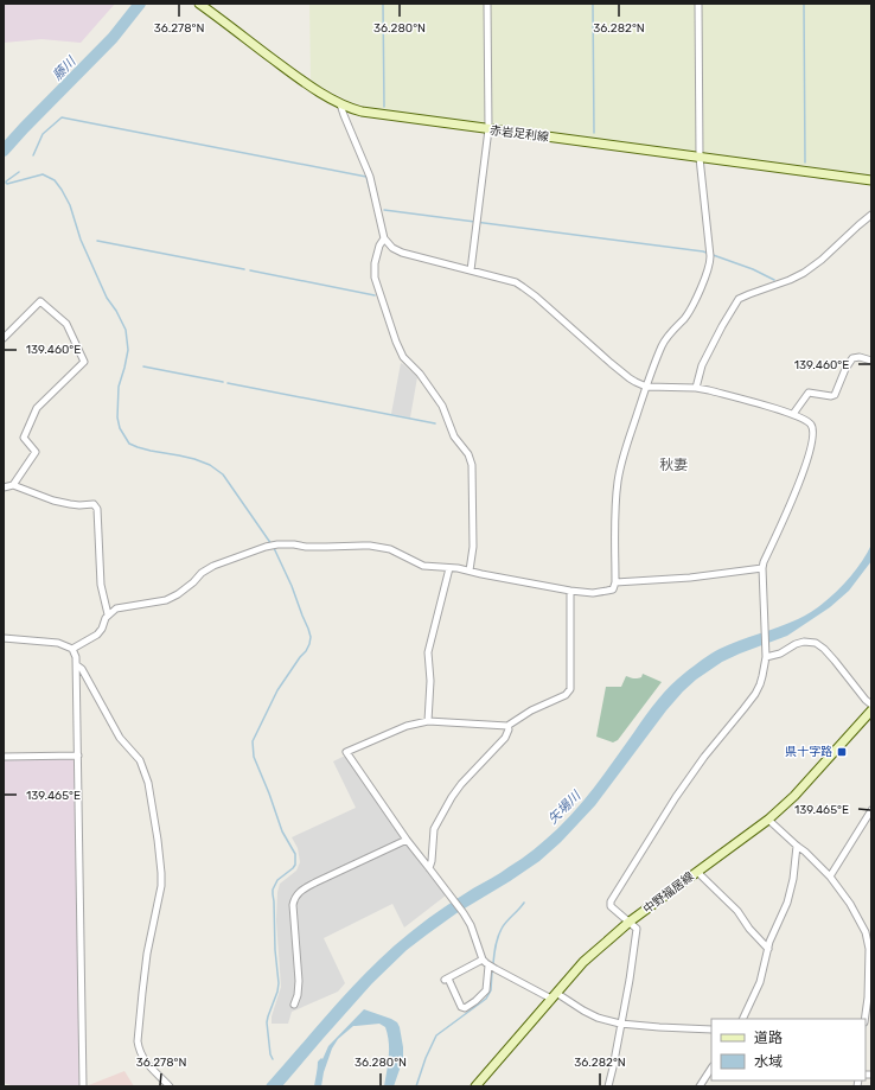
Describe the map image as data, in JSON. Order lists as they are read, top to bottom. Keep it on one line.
{"streets":{"main road":["赤岩足利線","中野福居線"]},"districts":["秋妻"],"water":["藤川","矢場川"],"places":{"transit":["県十字路"]},"legend":["道路","水域"],"coordinates":["36.278°N","36.280°N","36.282°N","139.460°E","139.465°E"]}
